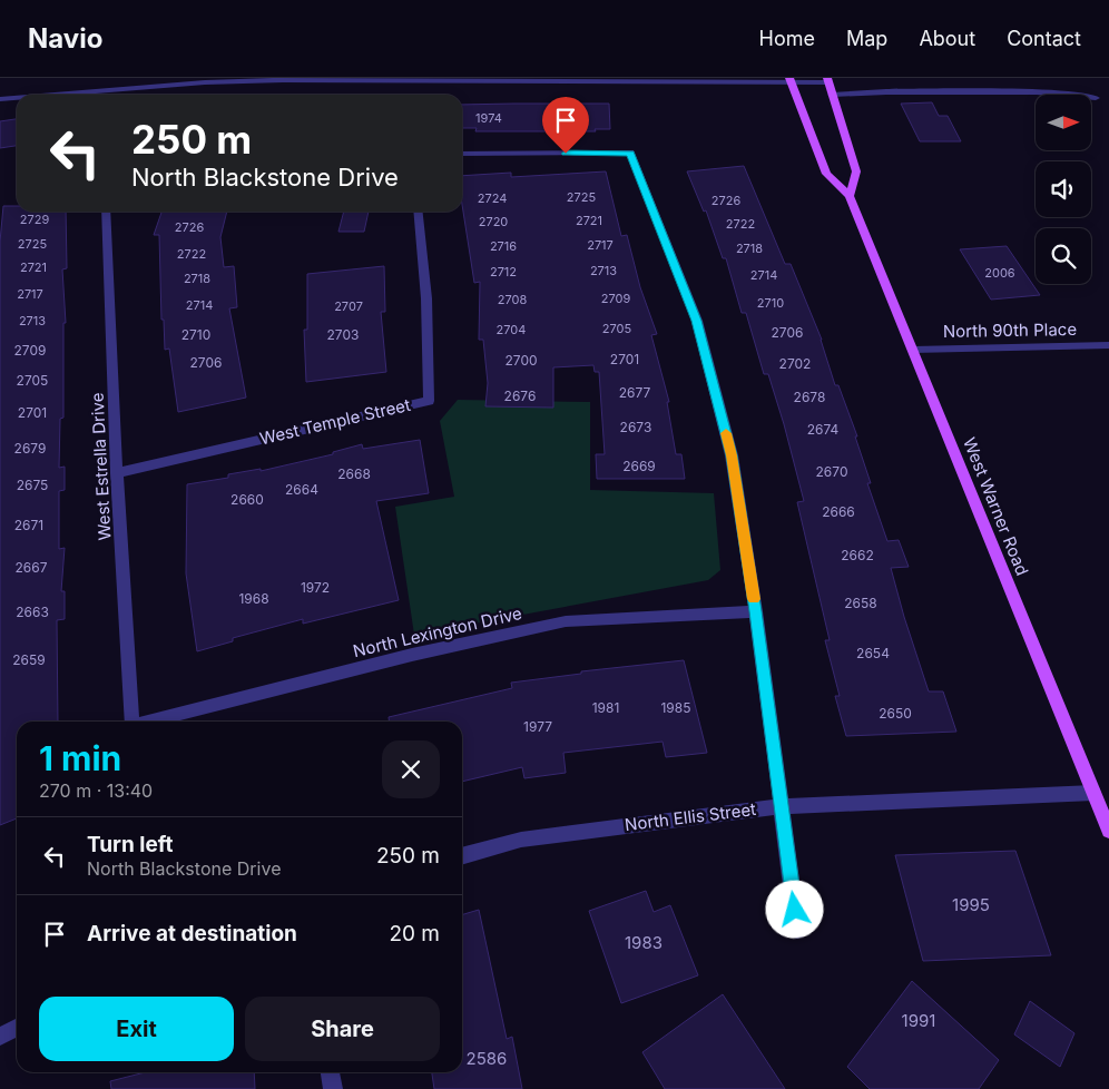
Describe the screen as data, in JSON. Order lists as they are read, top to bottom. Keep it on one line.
{"streets":{"main road":["West Warner Road"],"street":["North 90th Place","West Temple Street","West Estrella Drive","North Lexington Drive","North Ellis Street"]},"crossings":[["North 90th Place","West Warner Road"],["West Temple Street","West Estrella Drive"],["West Warner Road","North Ellis Street"]],"house_numbers":["1974","2725","2724","2726","2729","2721","2720","2722","2726","2725","2717","2716","2718","2722","2721","2713","2712","2006","2714","2718","2717","2709","2708","2710","2714","2707","2713","2705","2704","2706","2710","2703","2709","2701","2700","2706","2702","2705","2677","2676","2678","2701","2673","2674","2679","2669","2670","2668","2675","2664","2660","2666","2671","2662","2667","1972","1968","2658","2663","2654","2659","1981","1985","2650","1977","1995","1983","1991","2586"],"north":"right","page":{"header":"Navio","nav":["Home","Map","About","Contact"],"turn":["250 m","North Blackstone Drive"],"heading":["1 min","270 m · 13:40"],"list":[{"name":"Turn left","note":"North Blackstone Drive","value":"250 m"},{"name":"Arrive at destination","value":"20 m"}],"buttons":["Exit","Share"]}}
